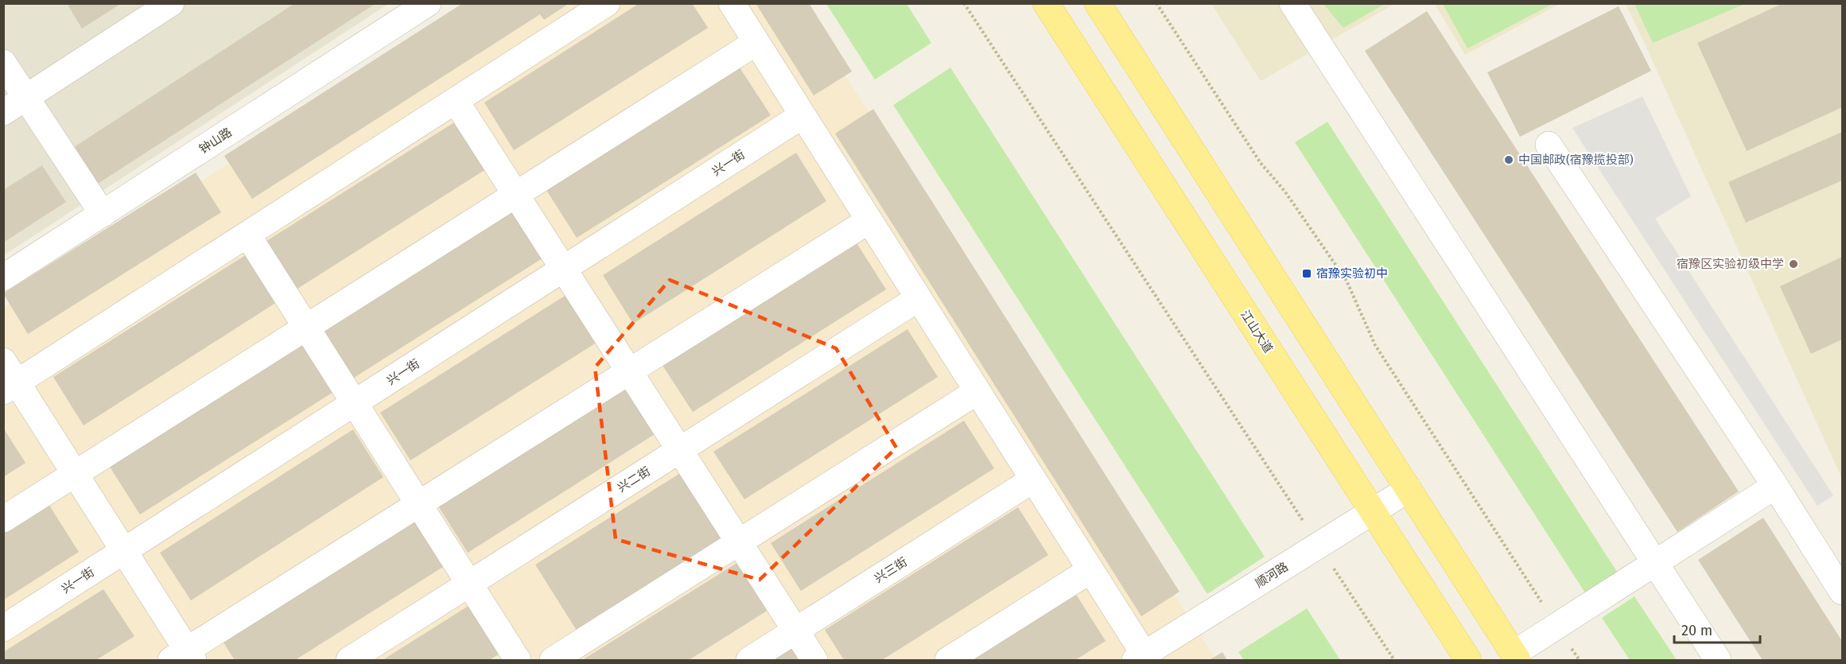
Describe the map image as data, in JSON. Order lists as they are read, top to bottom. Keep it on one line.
{"streets":{"main road":["江山大道"],"street":["钟山路","兴一街","兴二街","兴三街","顺河路"]},"crossings":[["江山大道","顺河路"]],"places":{"other":["中国邮政(宿豫揽投部)","宿豫区实验初级中学"],"transit":["宿豫实验初中"]},"scale_bar":"20 m"}
